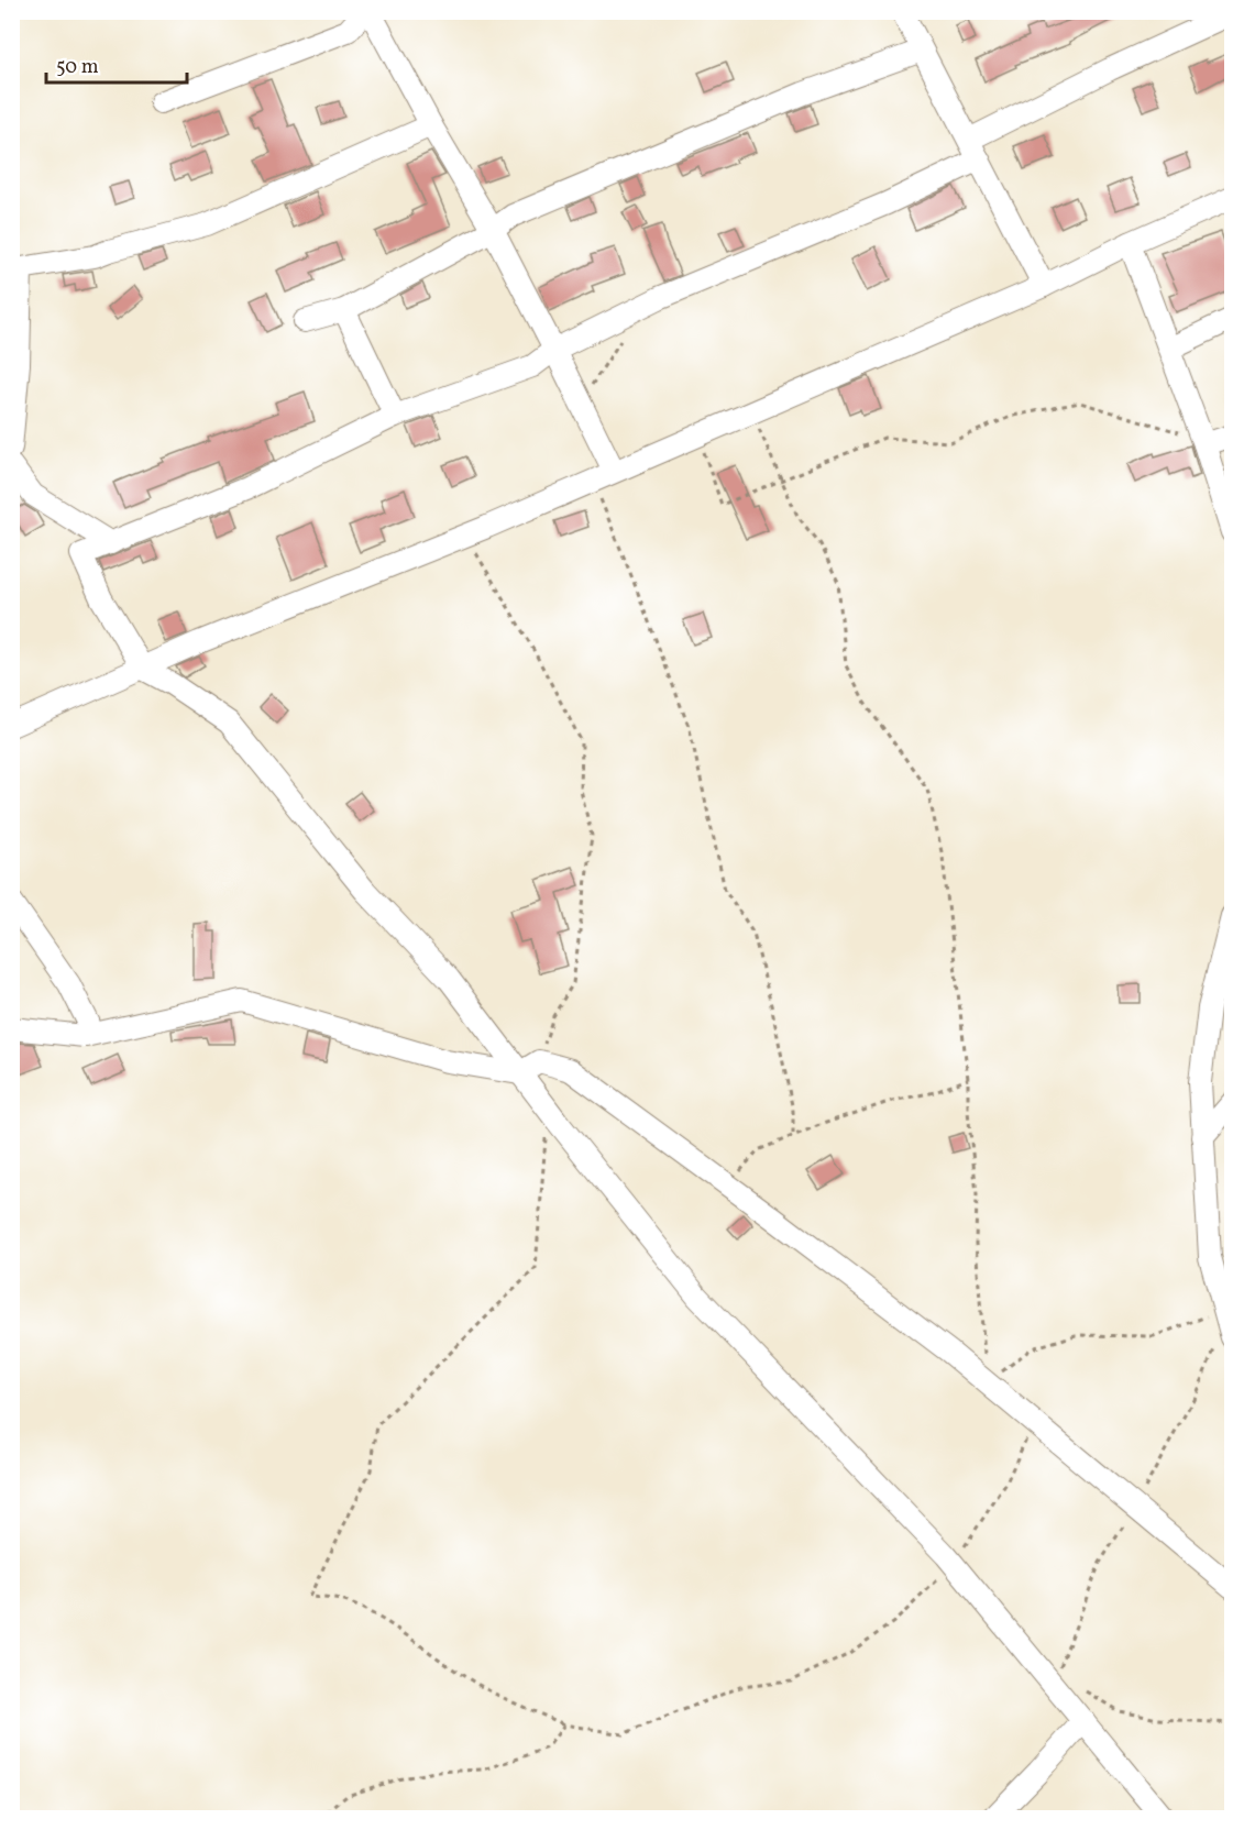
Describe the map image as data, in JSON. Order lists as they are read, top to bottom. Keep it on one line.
{"scale_bar":"50 m"}
